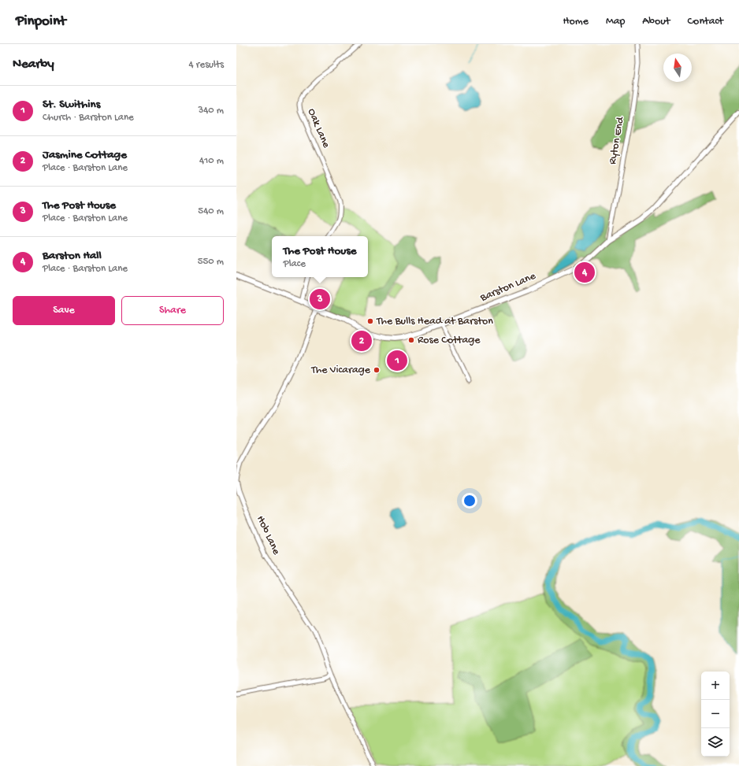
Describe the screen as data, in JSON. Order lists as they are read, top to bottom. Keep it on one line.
{"streets":{"street":["Oak Lane","Ryton End","Barston Lane","Hob Lane"]},"crossings":[["Ryton End","Barston Lane"],["Barston Lane","Hob Lane"]],"places":["The Bulls Head at Barston","Rose Cottage","The Vicarage"],"north":"top","page":{"header":"Pinpoint","nav":["Home","Map","About","Contact"],"heading":["Nearby","4 results"],"list":[{"mark":"1","name":"St. Swithins","note":"Church · Barston Lane","value":"340 m"},{"mark":"2","name":"Jasmine Cottage","note":"Place · Barston Lane","value":"410 m"},{"mark":"3","name":"The Post House","note":"Place · Barston Lane","value":"540 m"},{"mark":"4","name":"Barston Hall","note":"Place · Barston Lane","value":"550 m"}],"popup":["The Post House","Place"],"pins":["4","3","2","1"],"buttons":["Save","Share"],"map_buttons":["+","−"]}}
